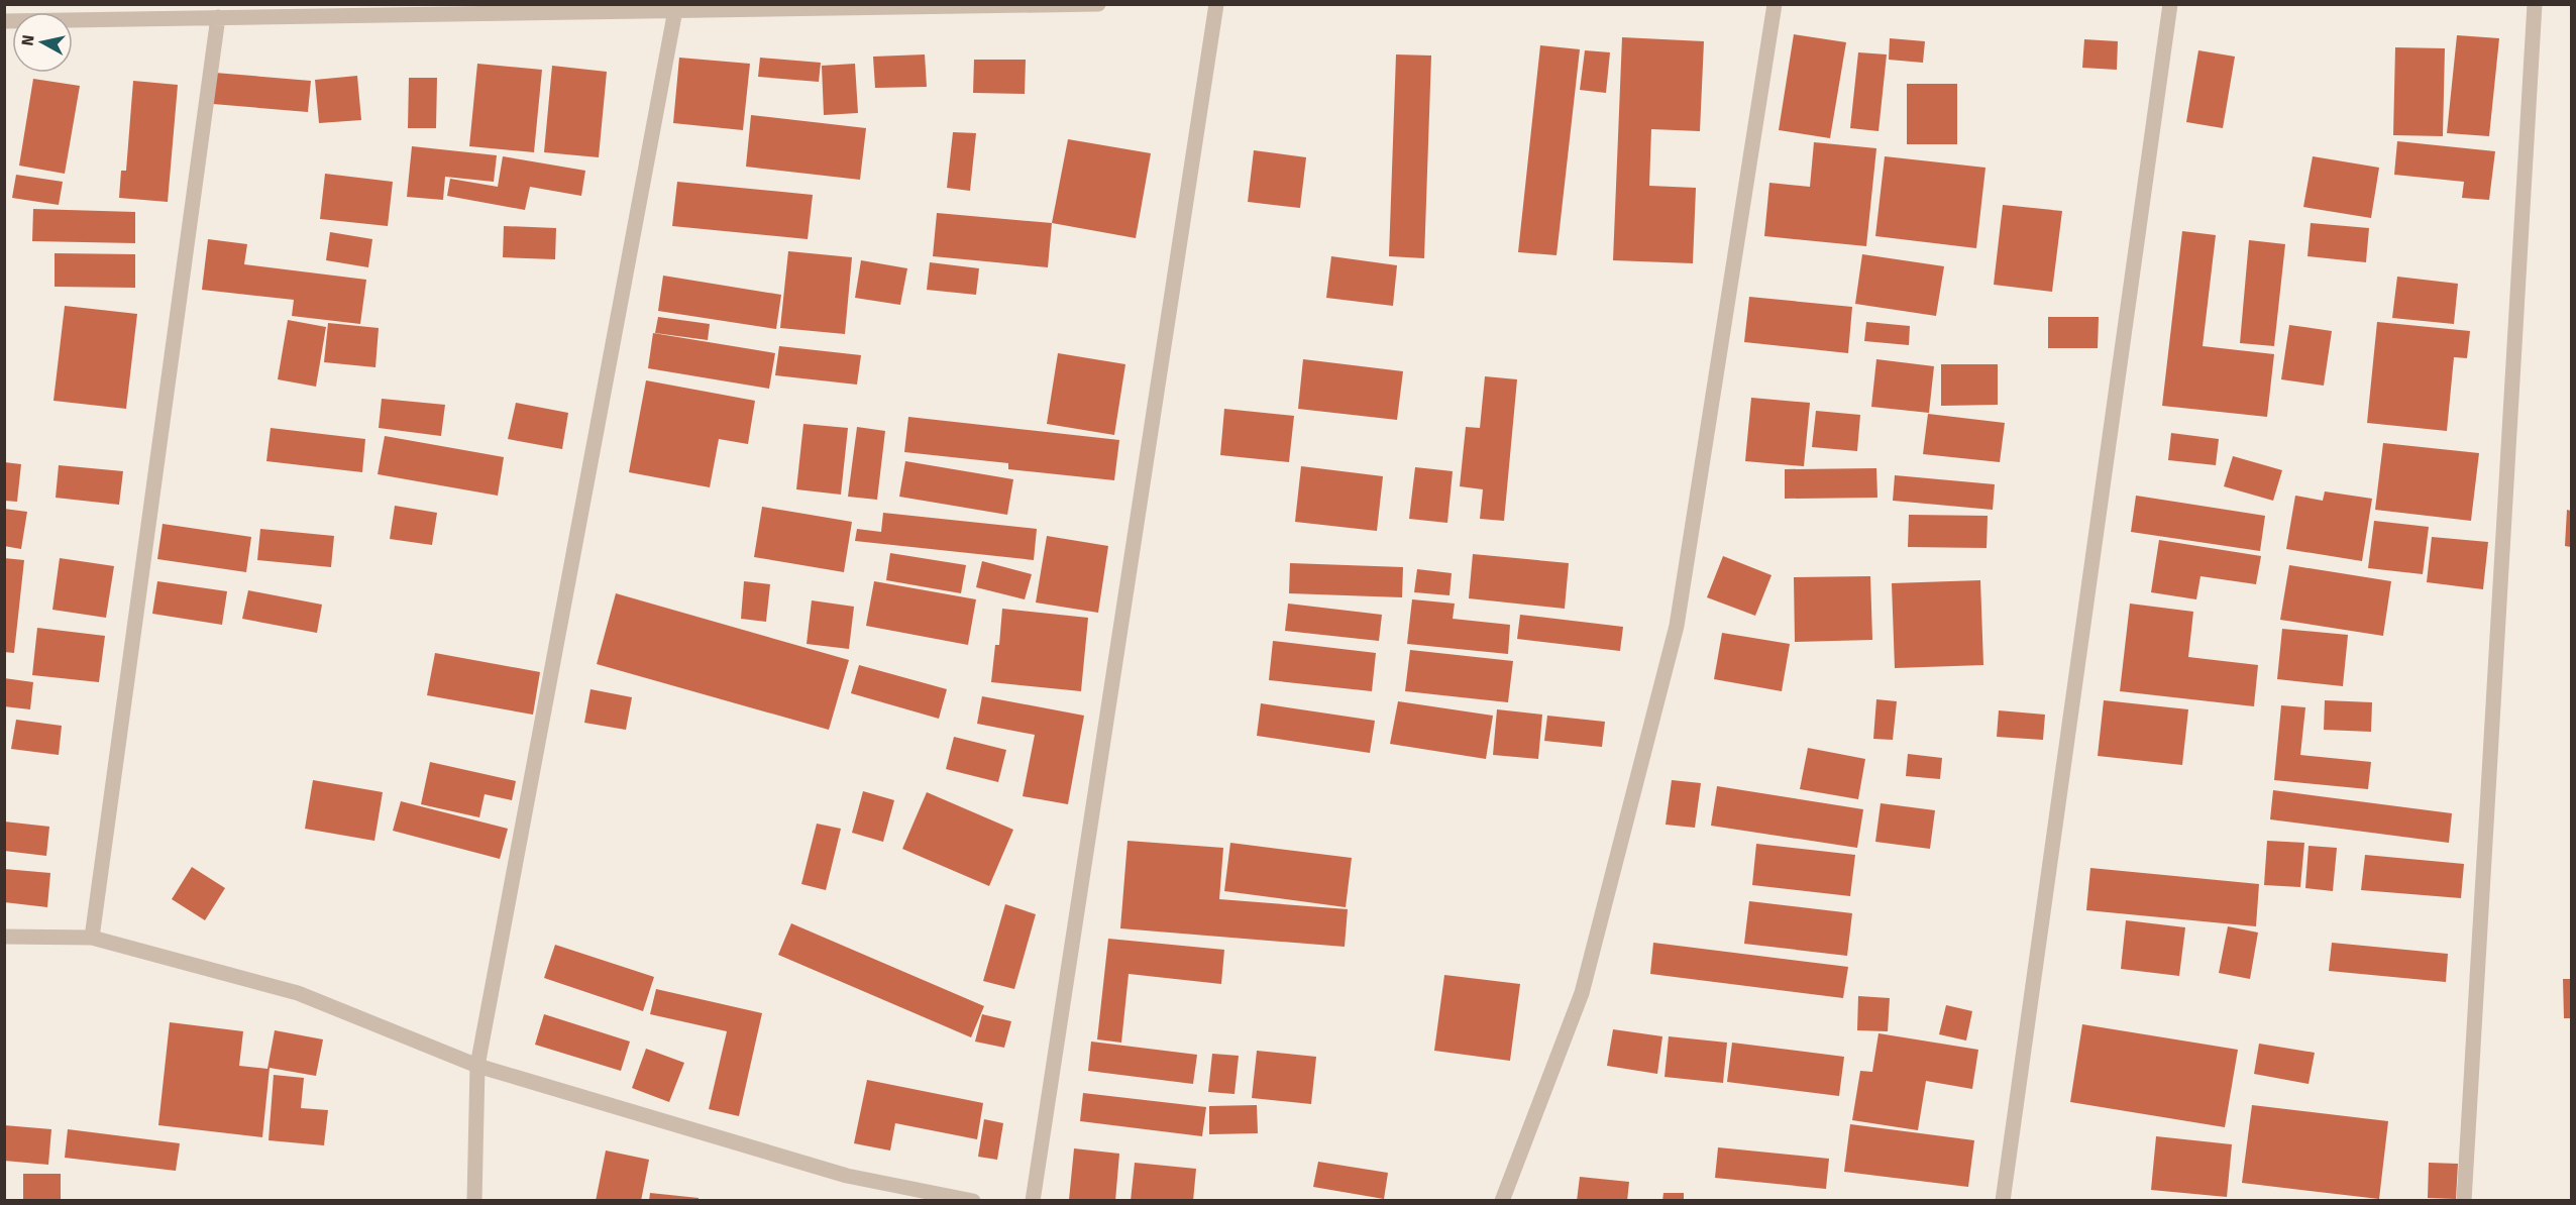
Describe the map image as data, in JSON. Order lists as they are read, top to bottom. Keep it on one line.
{"north":"left"}
